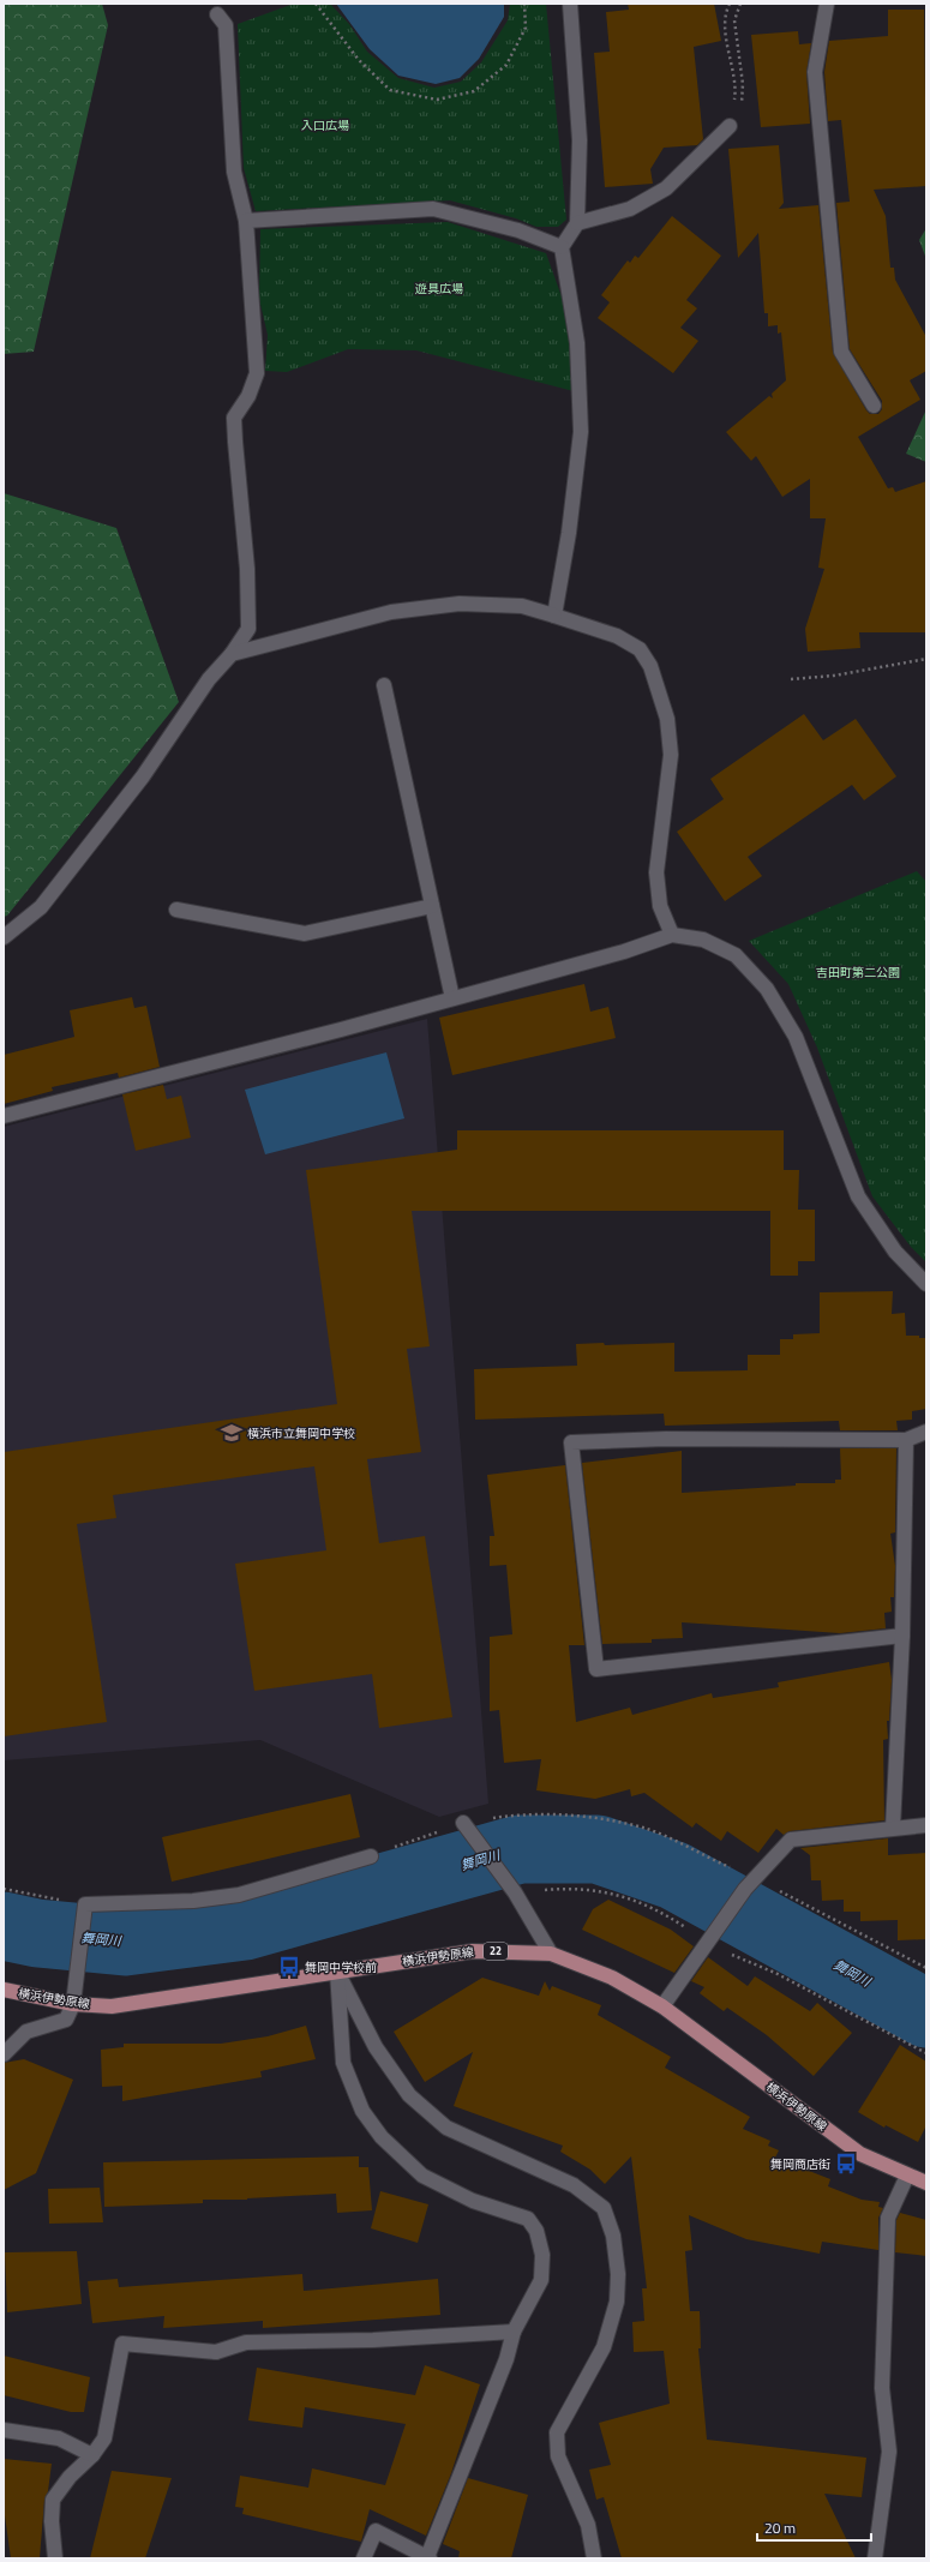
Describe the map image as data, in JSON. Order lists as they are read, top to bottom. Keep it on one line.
{"streets":{"main road":["22","横浜伊勢原線"]},"water":["舞岡川"],"parks":["入口広場","遊具広場","吉田町第二公園"],"places":{"school or university":["横浜市立舞岡中学校"],"bus stop":["舞岡中学校前","舞岡商店街"]},"scale_bar":"20 m"}
